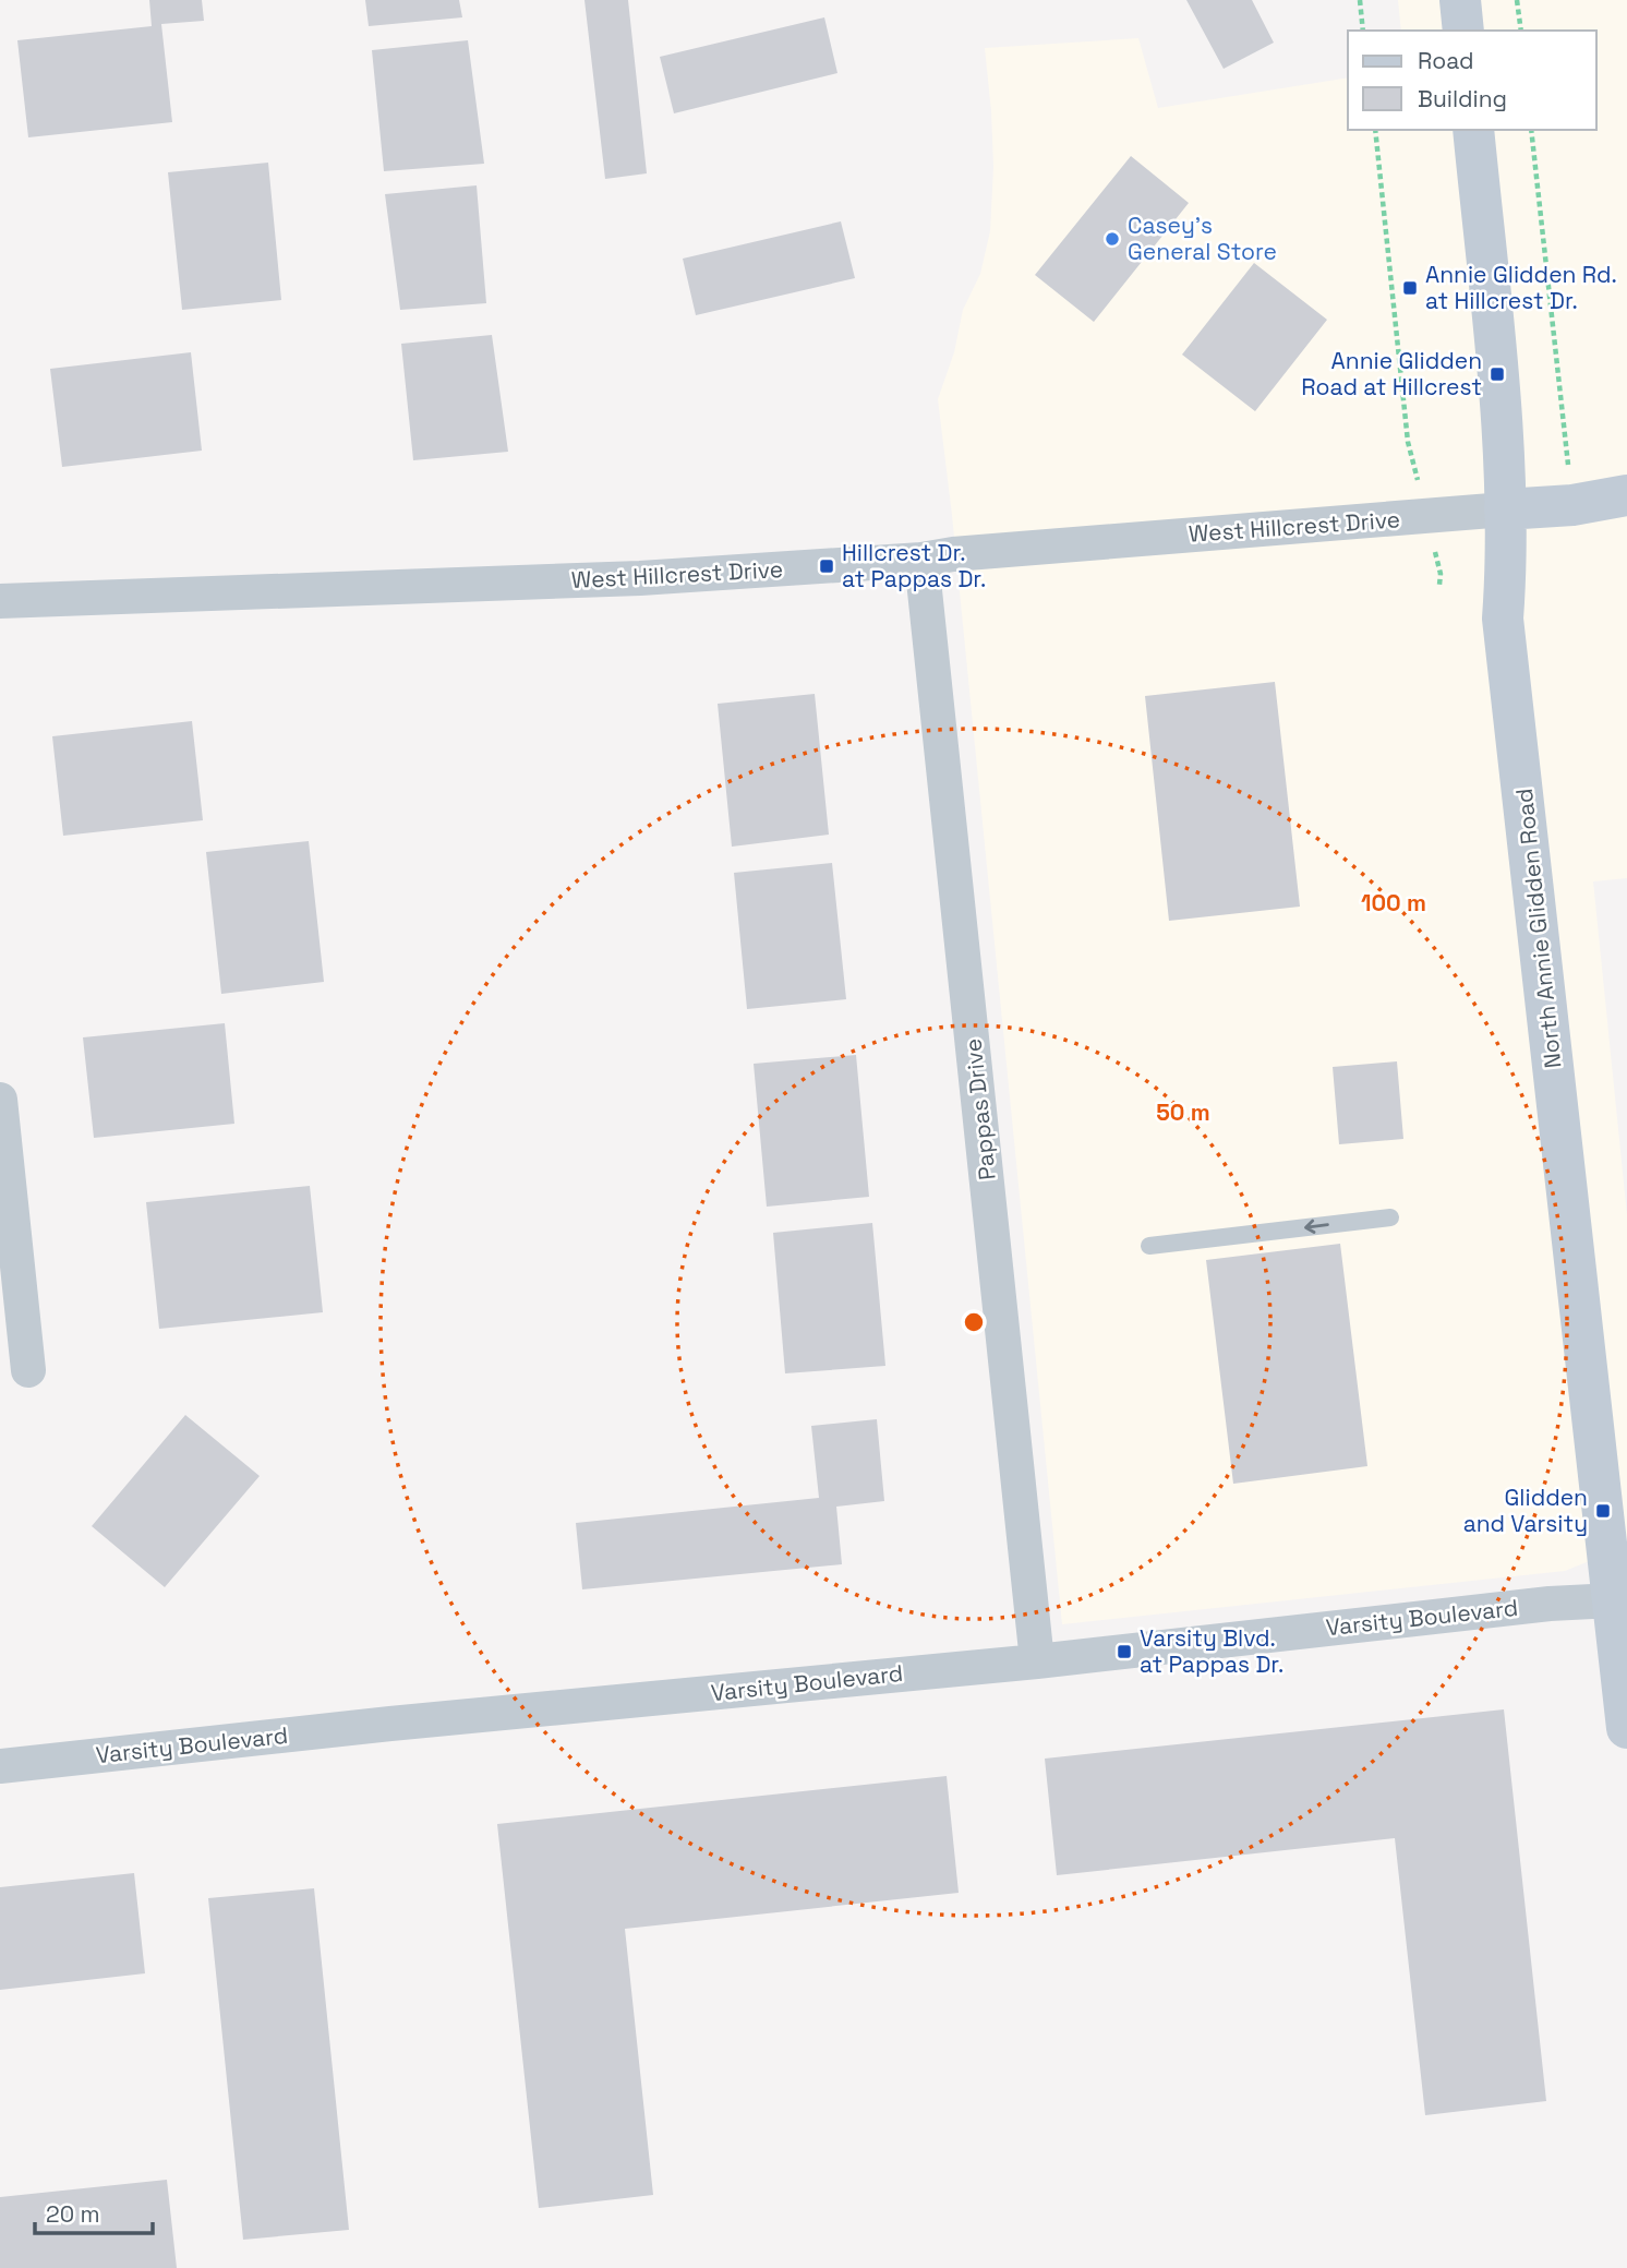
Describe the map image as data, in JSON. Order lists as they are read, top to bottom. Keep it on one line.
{"streets":{"main road":["West Hillcrest Drive","North Annie Glidden Road"],"street":["Pappas Drive","Varsity Boulevard"]},"crossings":[["West Hillcrest Drive","North Annie Glidden Road"],["West Hillcrest Drive","Pappas Drive"],["North Annie Glidden Road","Varsity Boulevard"],["Pappas Drive","Varsity Boulevard"]],"places":{"other":["Casey's General Store"],"transit":["Annie Glidden Rd. at Hillcrest Dr.","Annie Glidden Road at Hillcrest","Hillcrest Dr. at Pappas Dr.","Glidden and Varsity","Varsity Blvd. at Pappas Dr."]},"legend":["Road","Building"],"scale_bar":"20 m","rings":["100 m","50 m"]}
